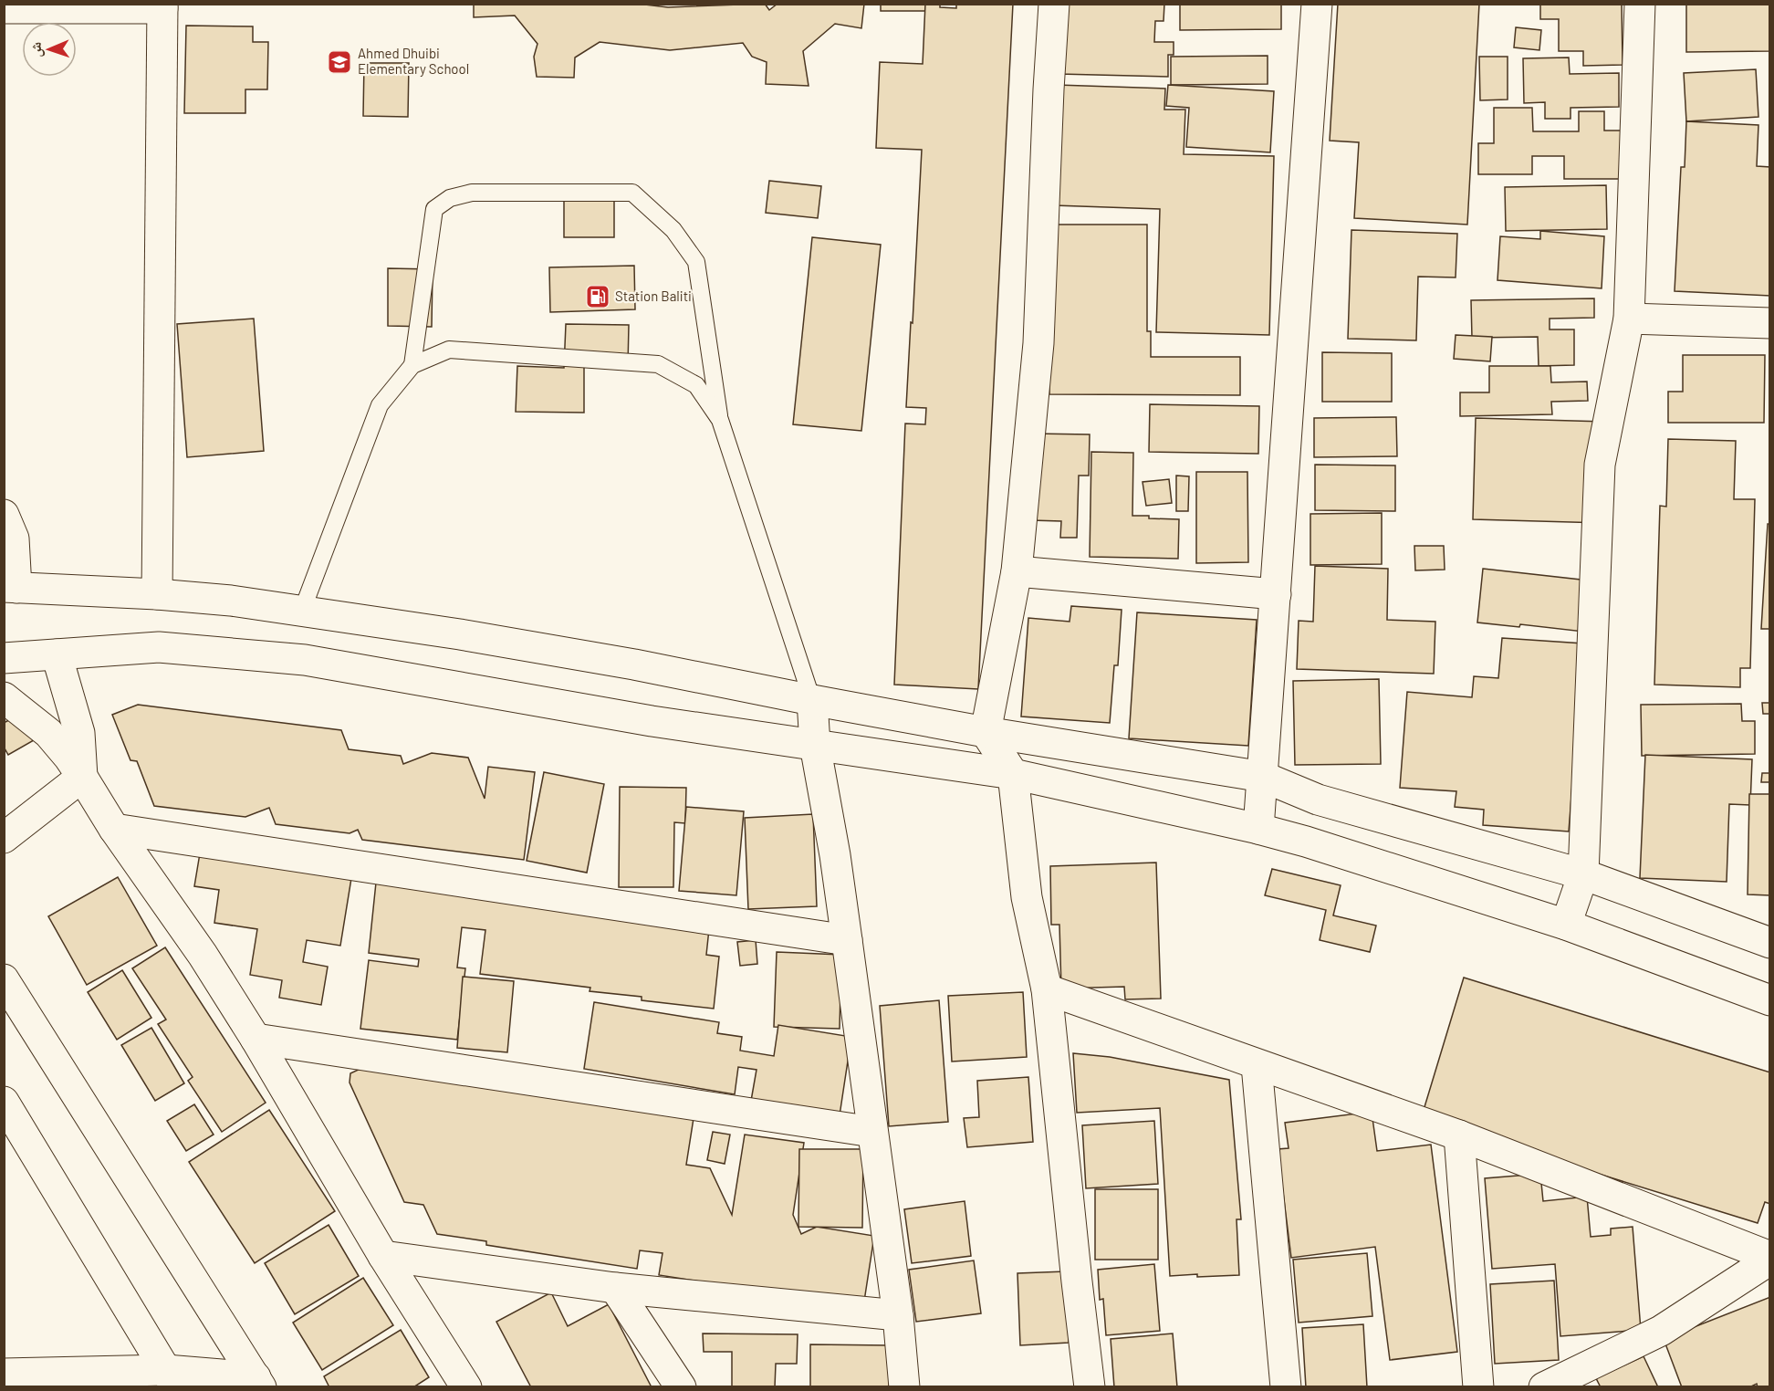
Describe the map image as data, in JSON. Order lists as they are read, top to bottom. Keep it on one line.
{"places":{"school or university":["Ahmed Dhuibi Elementary School"],"fuel station":["Station Baliti"]},"north":"left"}
